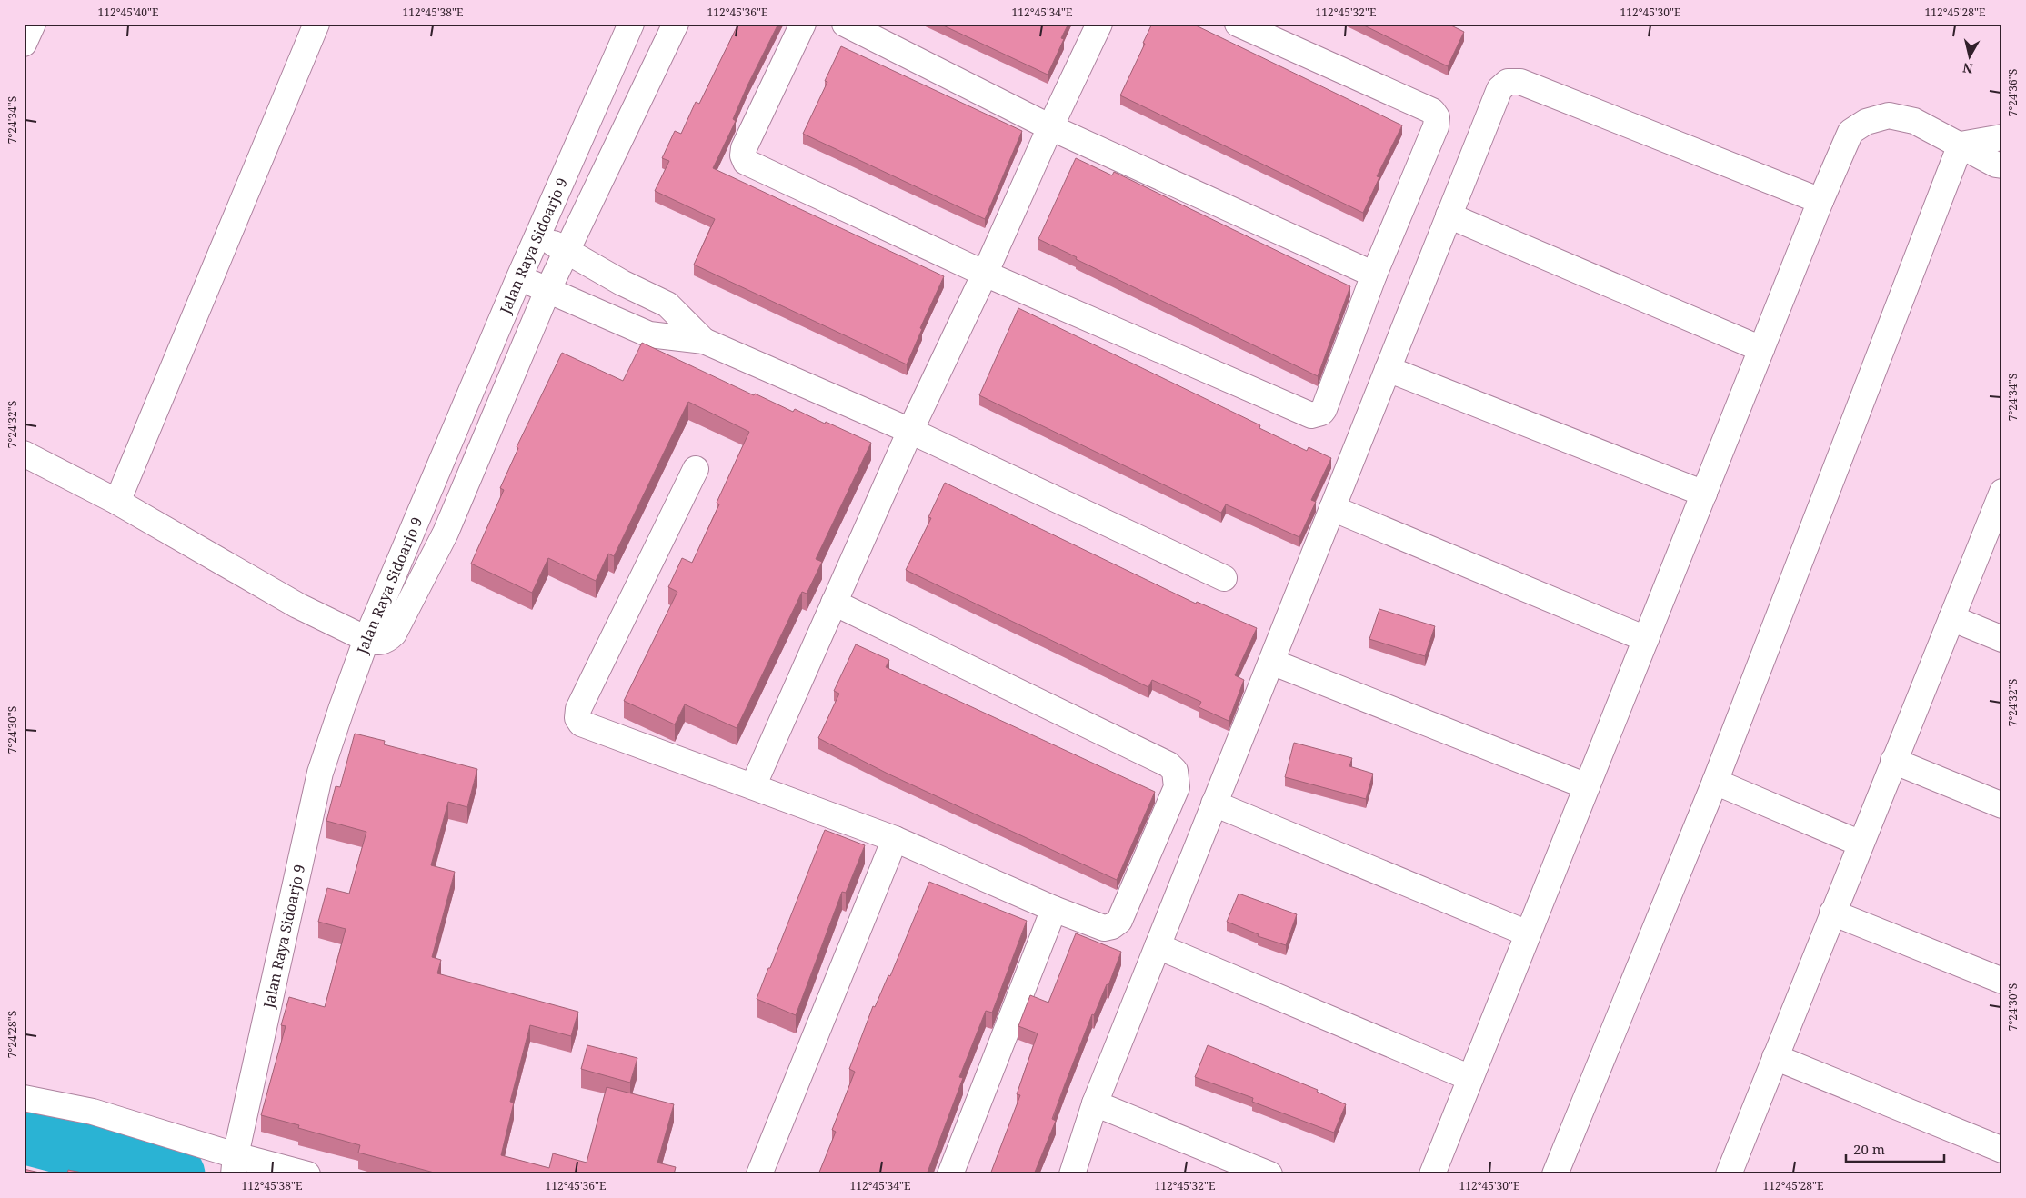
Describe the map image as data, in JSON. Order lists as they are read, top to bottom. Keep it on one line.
{"streets":{"street":["Jalan Raya Sidoarjo 9"]},"scale_bar":"20 m","north":"bottom","coordinates":["112°45'40\"E","112°45'38\"E","112°45'36\"E","112°45'34\"E","112°45'32\"E","112°45'30\"E","112°45'28\"E","7°24'36\"S","7°24'34\"S","7°24'32\"S","7°24'30\"S","7°24'28\"S"]}
